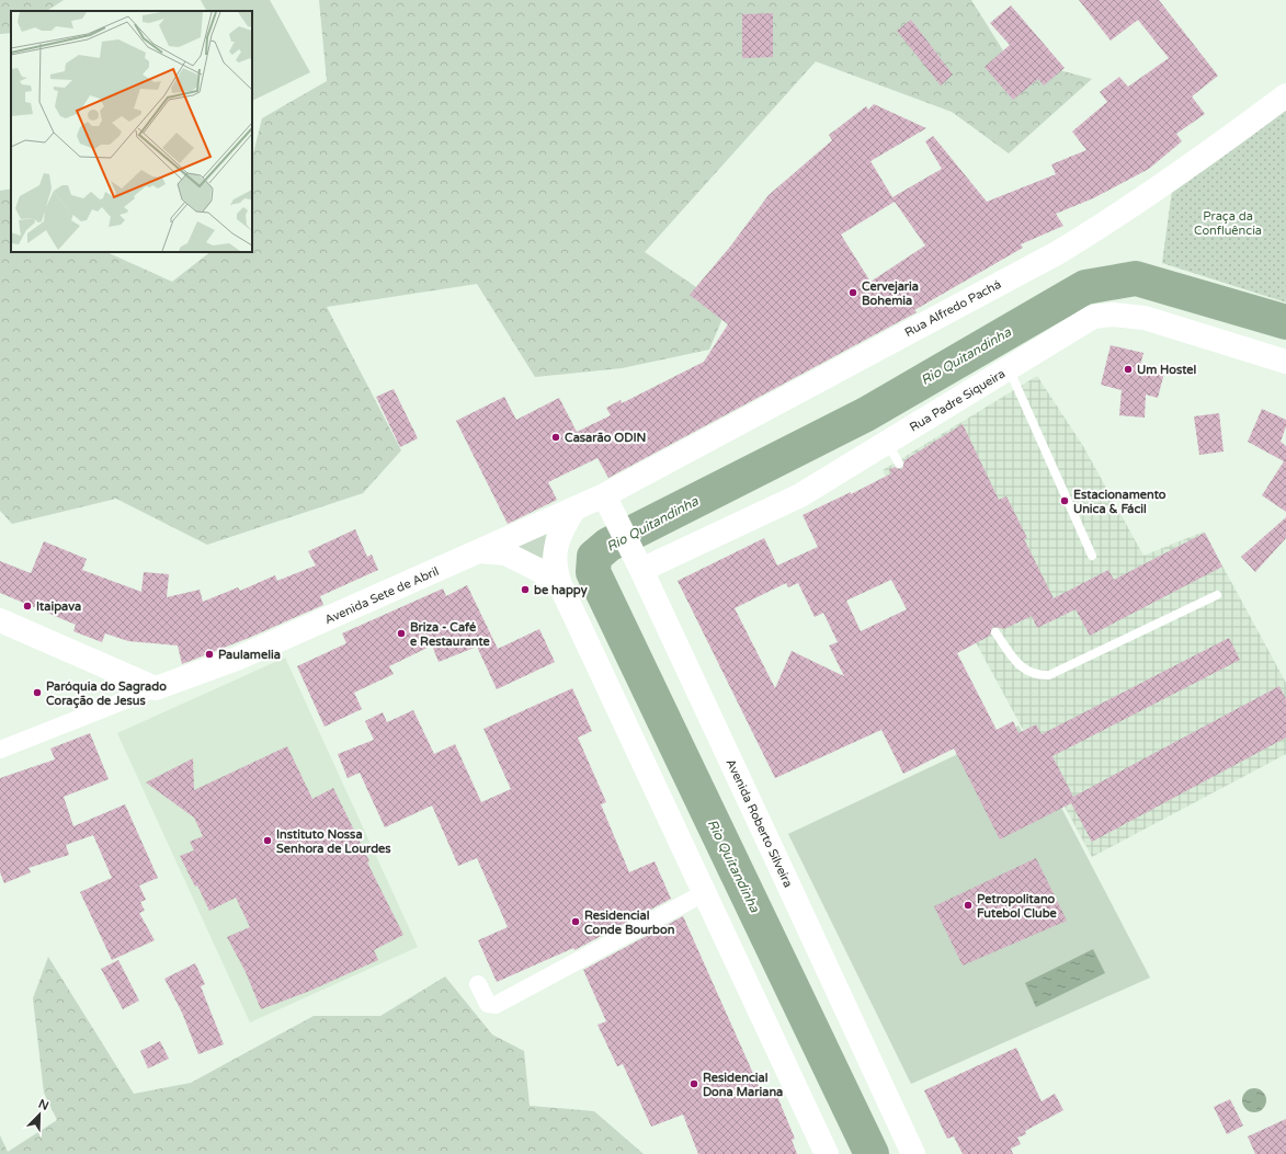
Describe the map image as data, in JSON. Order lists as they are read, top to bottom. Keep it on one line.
{"streets":{"main road":["Rua Alfredo Pachá","Rua Padre Siqueira","Avenida Sete de Abril","Avenida Roberto Silveira"]},"crossings":[["Rua Alfredo Pachá","Avenida Sete de Abril"],["Rua Alfredo Pachá","Avenida Roberto Silveira"],["Rua Padre Siqueira","Avenida Roberto Silveira"],["Avenida Sete de Abril","Avenida Roberto Silveira"]],"water":["Rio Quitandinha"],"parks":["Praça da Confluência"],"places":["Cervejaria Bohemia","Um Hostel","Casarão ODIN","Estacionamento Unica & Fácil","be happy","Itaipava","Briza - Café e Restaurante","Paulamelia","Paróquia do Sagrado Coração de Jesus","Instituto Nossa Senhora de Lourdes","Petropolitano Futebol Clube","Residencial Conde Bourbon","Residencial Dona Mariana"],"north":"top right"}
